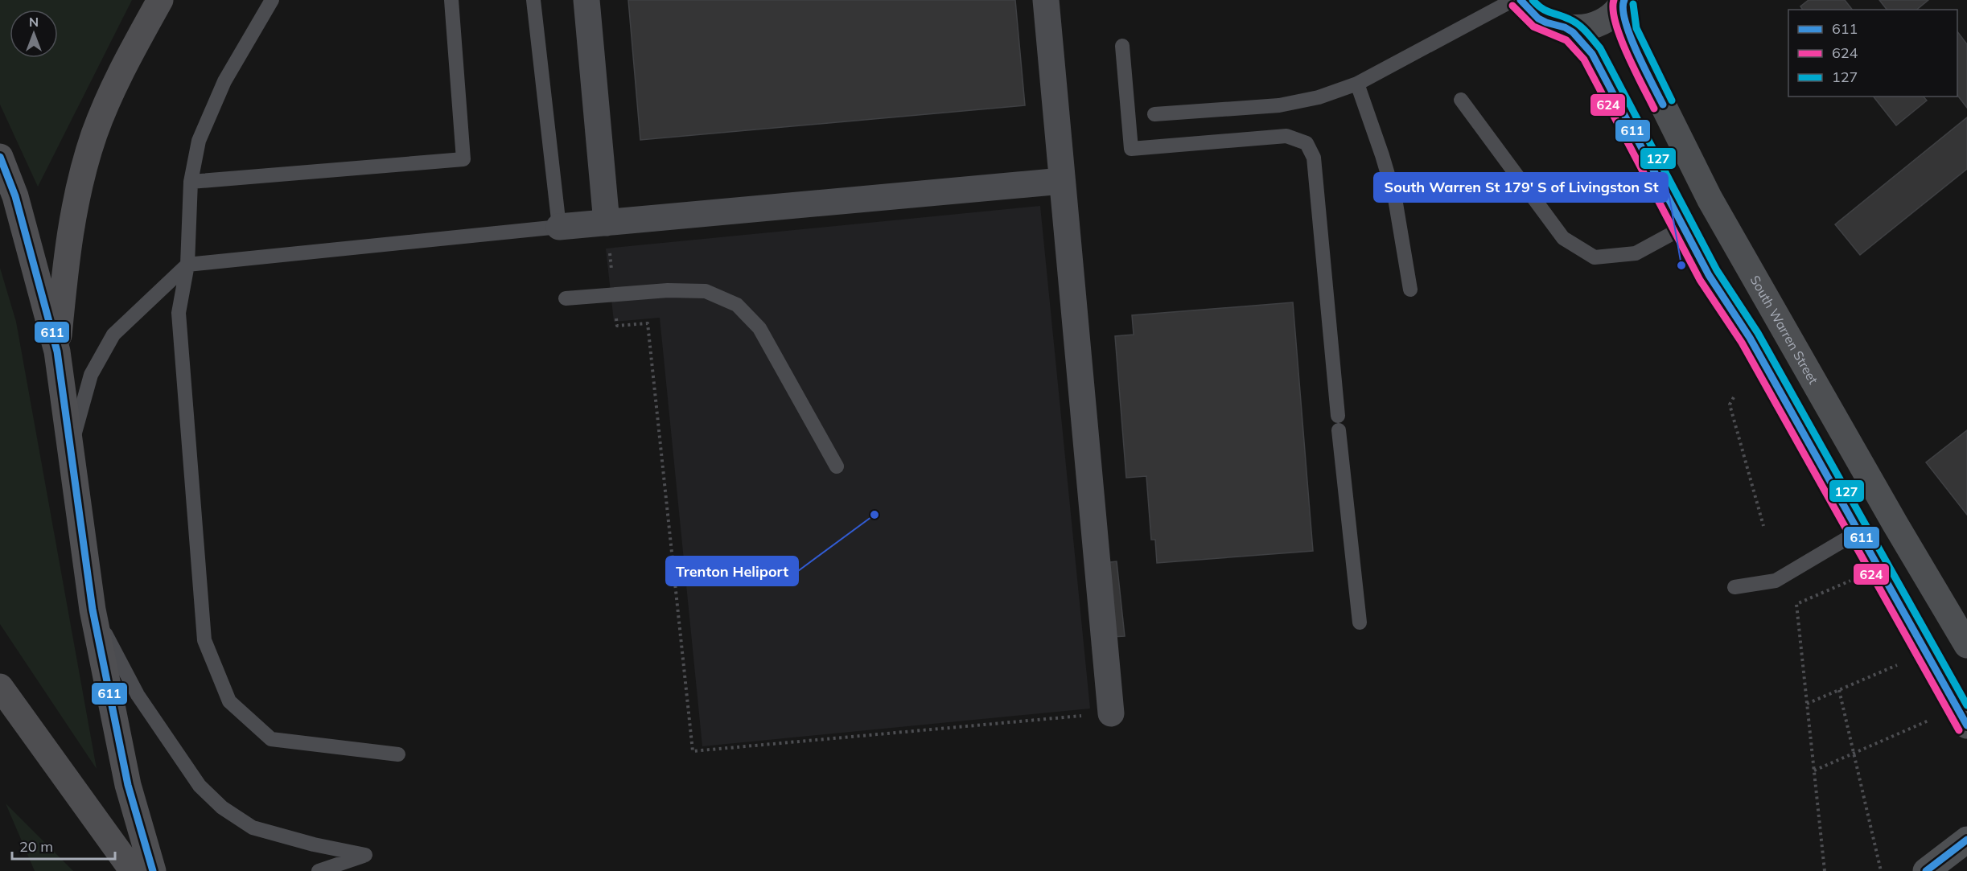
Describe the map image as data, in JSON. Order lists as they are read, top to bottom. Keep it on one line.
{"streets":{"main road":["South Warren Street"]},"places":["South Warren St 179' S of Livingston St","Trenton Heliport"],"lines":["transit line 611","transit line 624","transit line 127"],"legend":["611","624","127"],"scale_bar":"20 m","north":"top"}
